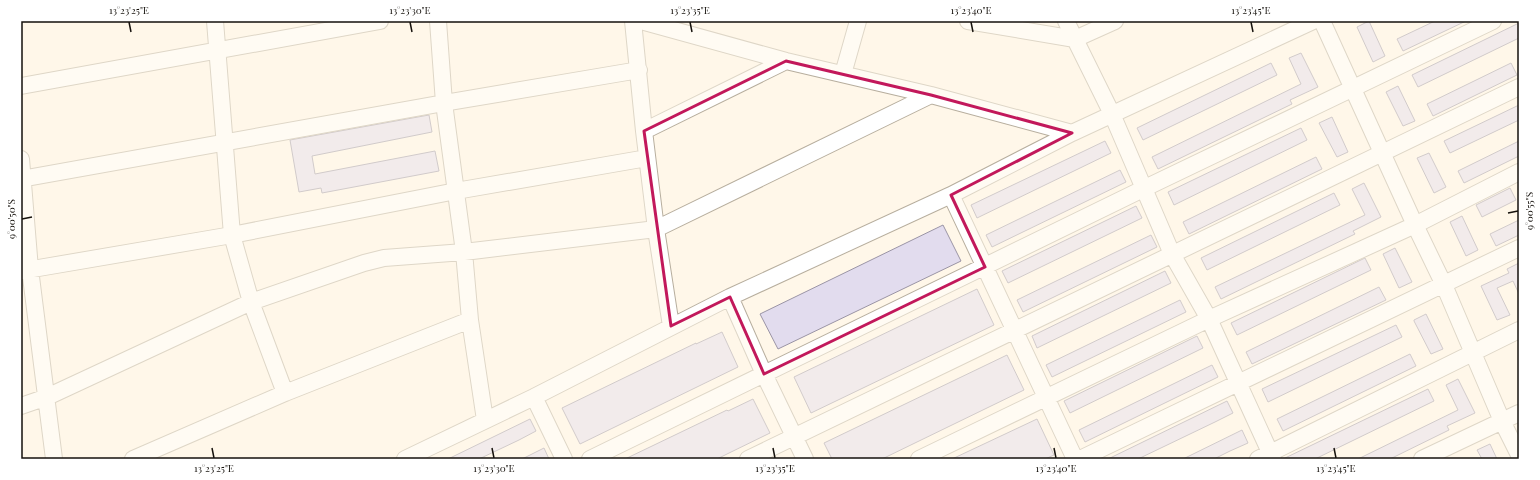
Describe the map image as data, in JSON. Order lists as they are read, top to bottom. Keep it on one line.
{"coordinates":["13°23'25\"E","13°23'30\"E","13°23'35\"E","13°23'40\"E","13°23'45\"E","9°00'55\"S","9°00'50\"S"]}
